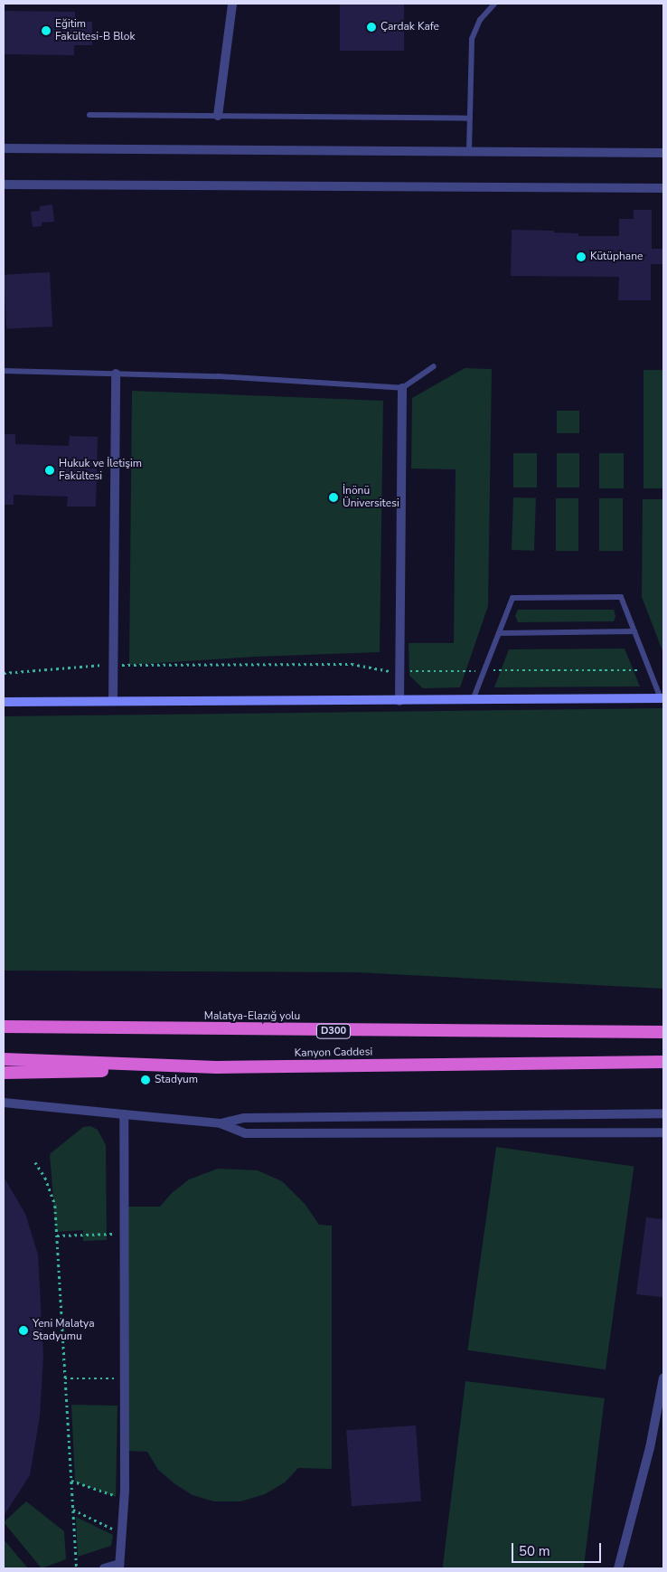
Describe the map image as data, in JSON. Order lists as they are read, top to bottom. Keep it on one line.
{"streets":{"highway":["Malatya-Elazığ yolu","D300","Kanyon Caddesi"]},"places":["Çardak Kafe","Eğitim Fakültesi-B Blok","Kütüphane","Hukuk ve İletişim Fakültesi","İnönü Üniversitesi","Stadyum","Yeni Malatya Stadyumu"],"scale_bar":"50 m"}
